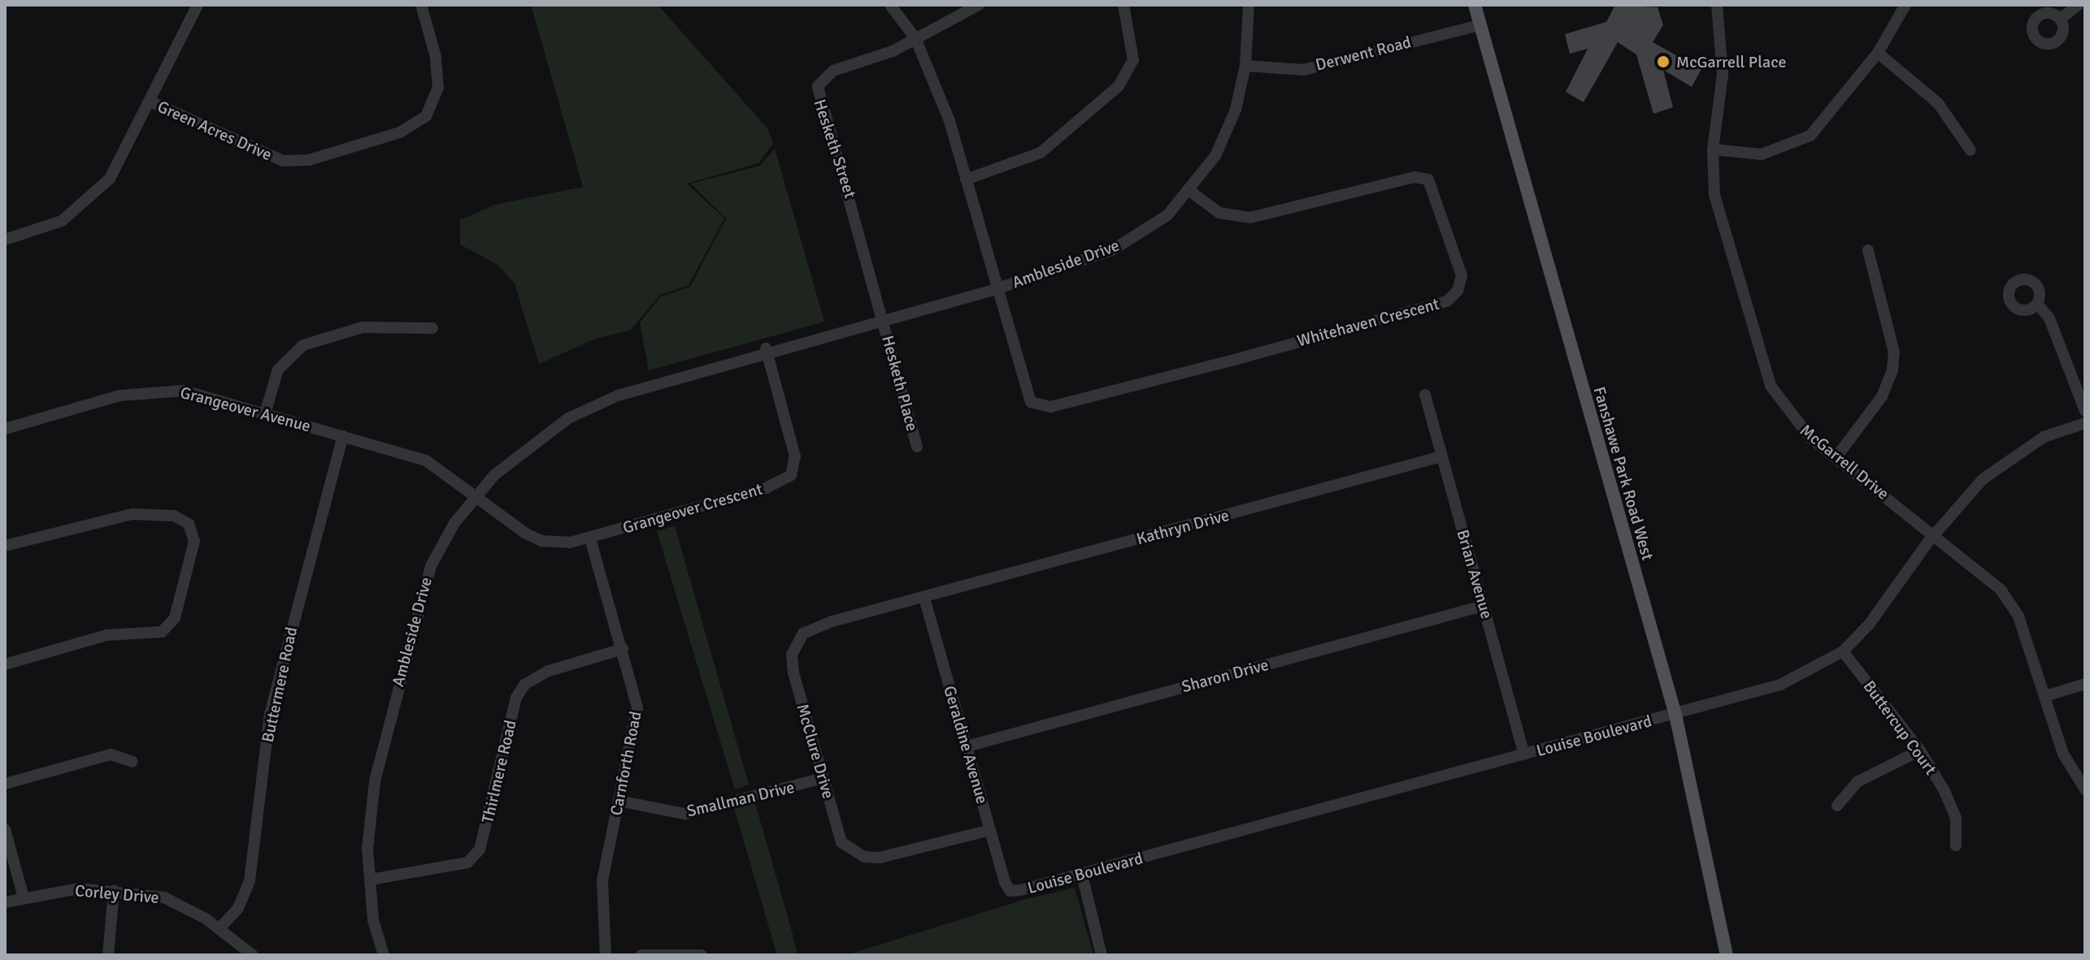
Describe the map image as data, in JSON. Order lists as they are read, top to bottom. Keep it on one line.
{"streets":{"main road":["Fanshawe Park Road West"],"street":["Derwent Road","Green Acres Drive","Hesketh Street","Ambleside Drive","Whitehaven Crescent","Hesketh Place","Grangeover Avenue","McGarrell Drive","Grangeover Crescent","Kathryn Drive","Brian Avenue","Sharon Drive","Buttermere Road","Buttercup Court","Louise Boulevard","Geraldine Avenue","McClure Drive","Carnforth Road","Thirlmere Road","Smallman Drive","Corley Drive"]},"crossings":[["Derwent Road","Ambleside Drive"],["Derwent Road","Fanshawe Park Road West"],["Hesketh Street","Ambleside Drive"],["Hesketh Street","Hesketh Place"],["Ambleside Drive","Whitehaven Crescent"],["Ambleside Drive","Hesketh Place"],["Ambleside Drive","Grangeover Avenue"],["Ambleside Drive","Grangeover Crescent"],["Ambleside Drive","Thirlmere Road"],["Grangeover Avenue","Grangeover Crescent"],["Grangeover Avenue","Buttermere Road"],["McGarrell Drive","Louise Boulevard"],["Fanshawe Park Road West","Louise Boulevard"],["Grangeover Crescent","Carnforth Road"],["Kathryn Drive","Brian Avenue"],["Kathryn Drive","Geraldine Avenue"],["Kathryn Drive","McClure Drive"],["Brian Avenue","Sharon Drive"],["Brian Avenue","Louise Boulevard"],["Sharon Drive","Geraldine Avenue"],["Buttermere Road","Corley Drive"],["Buttercup Court","Louise Boulevard"],["Louise Boulevard","Geraldine Avenue"],["Geraldine Avenue","McClure Drive"],["McClure Drive","Smallman Drive"],["Carnforth Road","Thirlmere Road"],["Carnforth Road","Smallman Drive"]],"places":["McGarrell Place"]}
